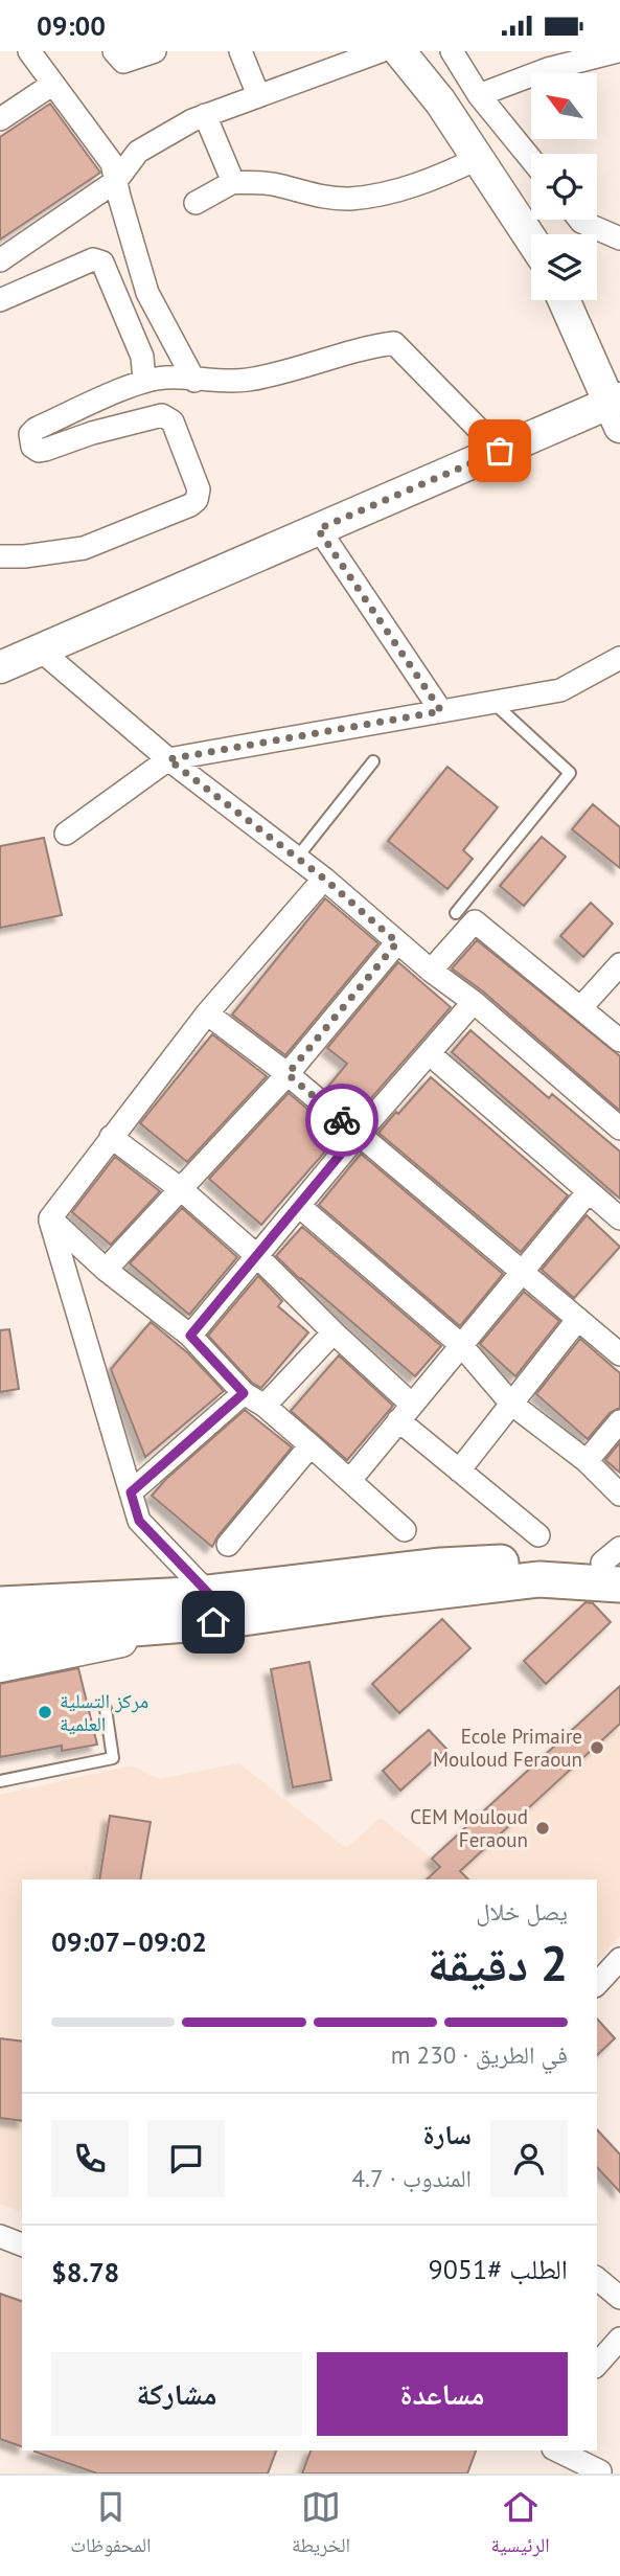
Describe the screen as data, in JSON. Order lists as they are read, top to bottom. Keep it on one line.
{"places":["مركز التسلية العلمية","Ecole Primaire Mouloud Feraoun","CEM Mouloud Feraoun"],"north":"top left","page":{"status":"09:00","heading":["2 دقيقة","يصل خلال","09:02–09:07"],"panel":["سارة","المندوب · 4.7","الطلب #9051","$8.78"],"bar":"في الطريق · 230 m","buttons":["مساعدة","مشاركة"],"tabs":["الرئيسية","الخريطة","المحفوظات"]}}
